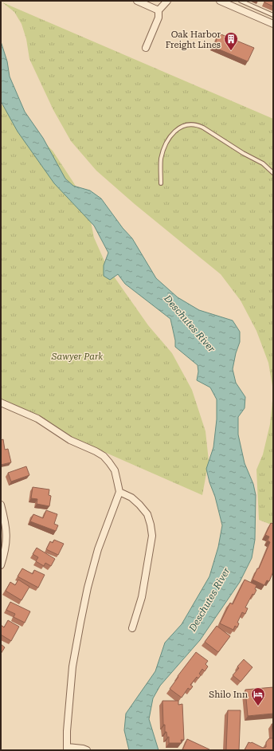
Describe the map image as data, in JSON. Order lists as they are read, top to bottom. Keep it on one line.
{"water":["Deschutes River"],"parks":["Sawyer Park"],"places":{"building":["Oak Harbor Freight Lines"],"hotel":["Shilo Inn"]}}
